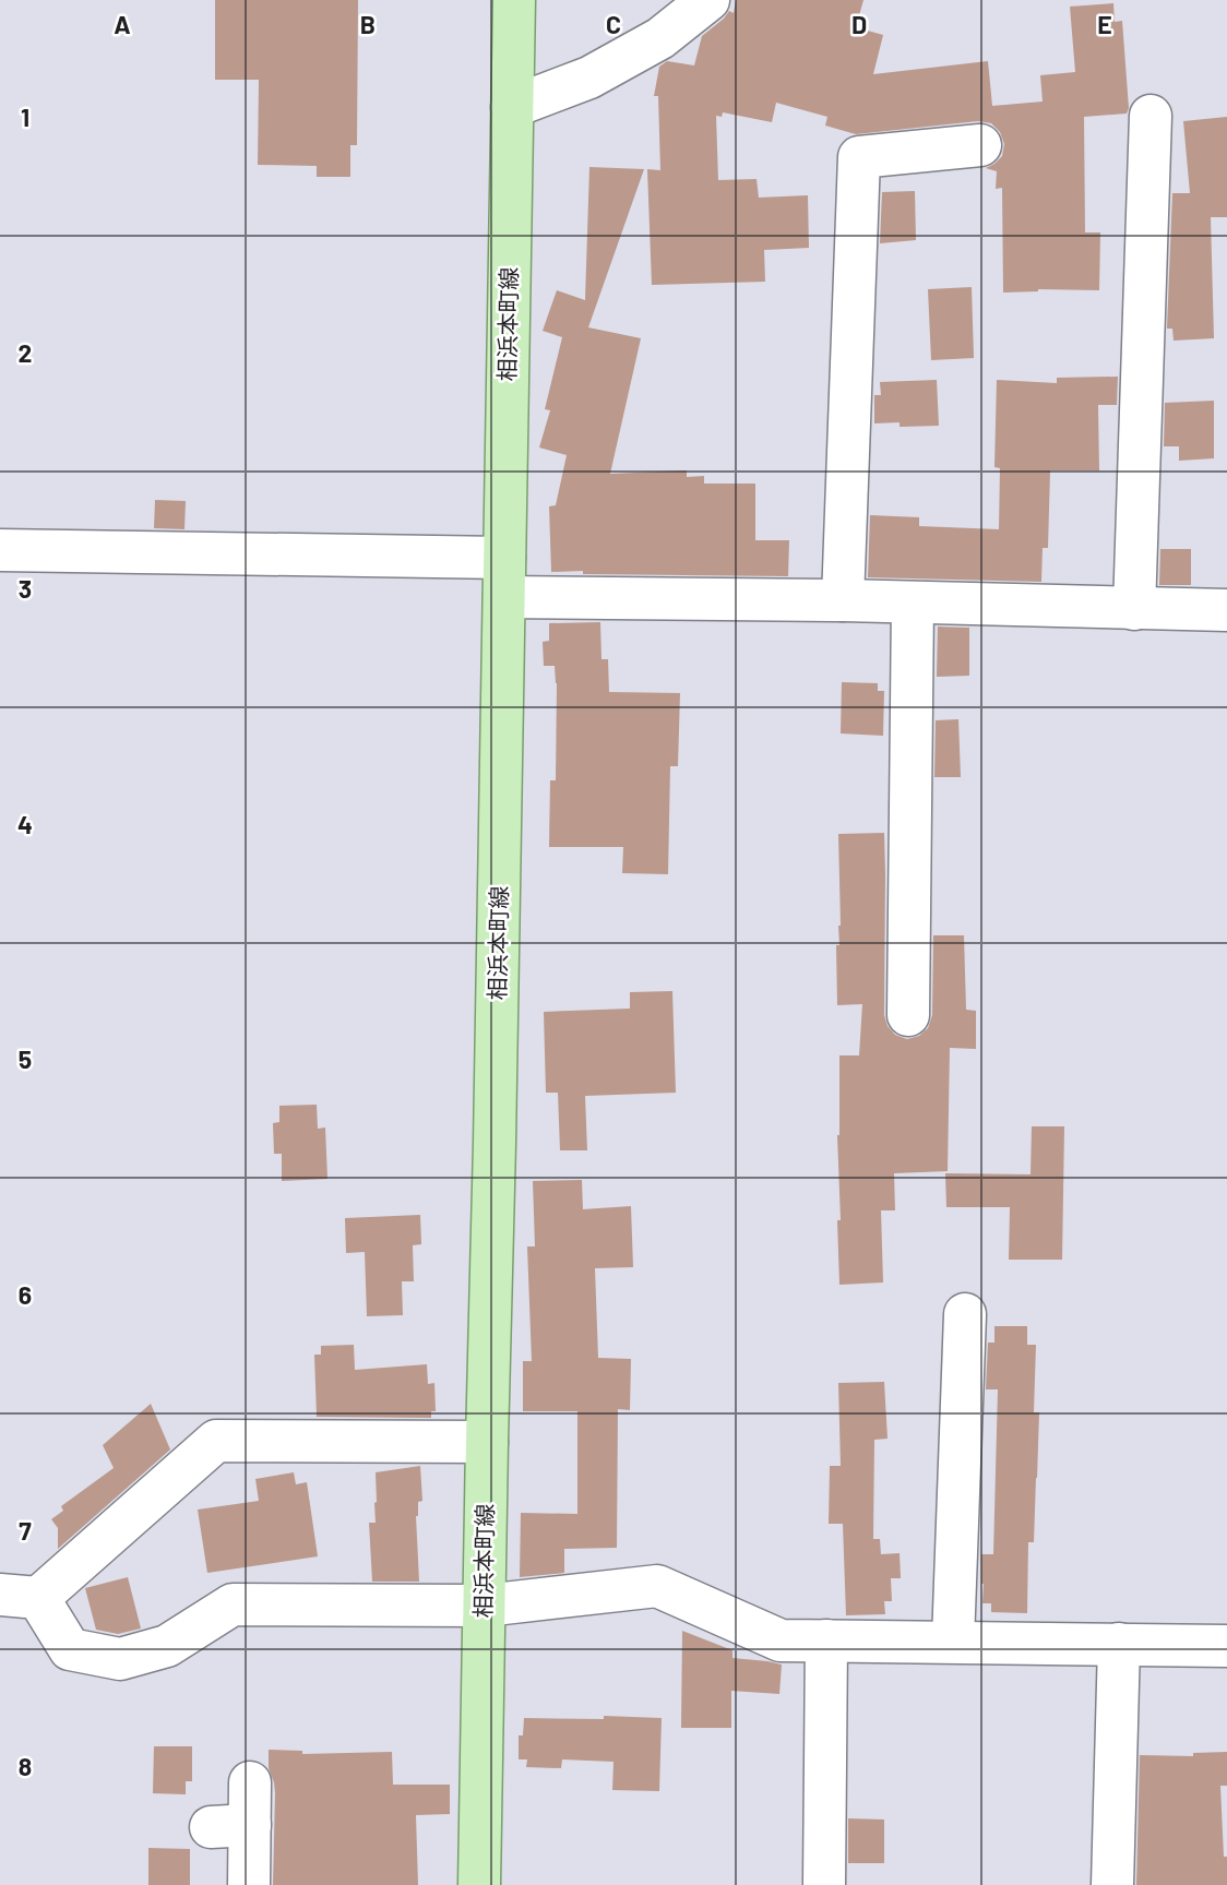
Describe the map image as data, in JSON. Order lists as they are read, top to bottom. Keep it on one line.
{"streets":{"main road":["相浜本町線"]},"grid":{"columns":["A","B","C","D","E"],"rows":["1","2","3","4","5","6","7","8"]}}
